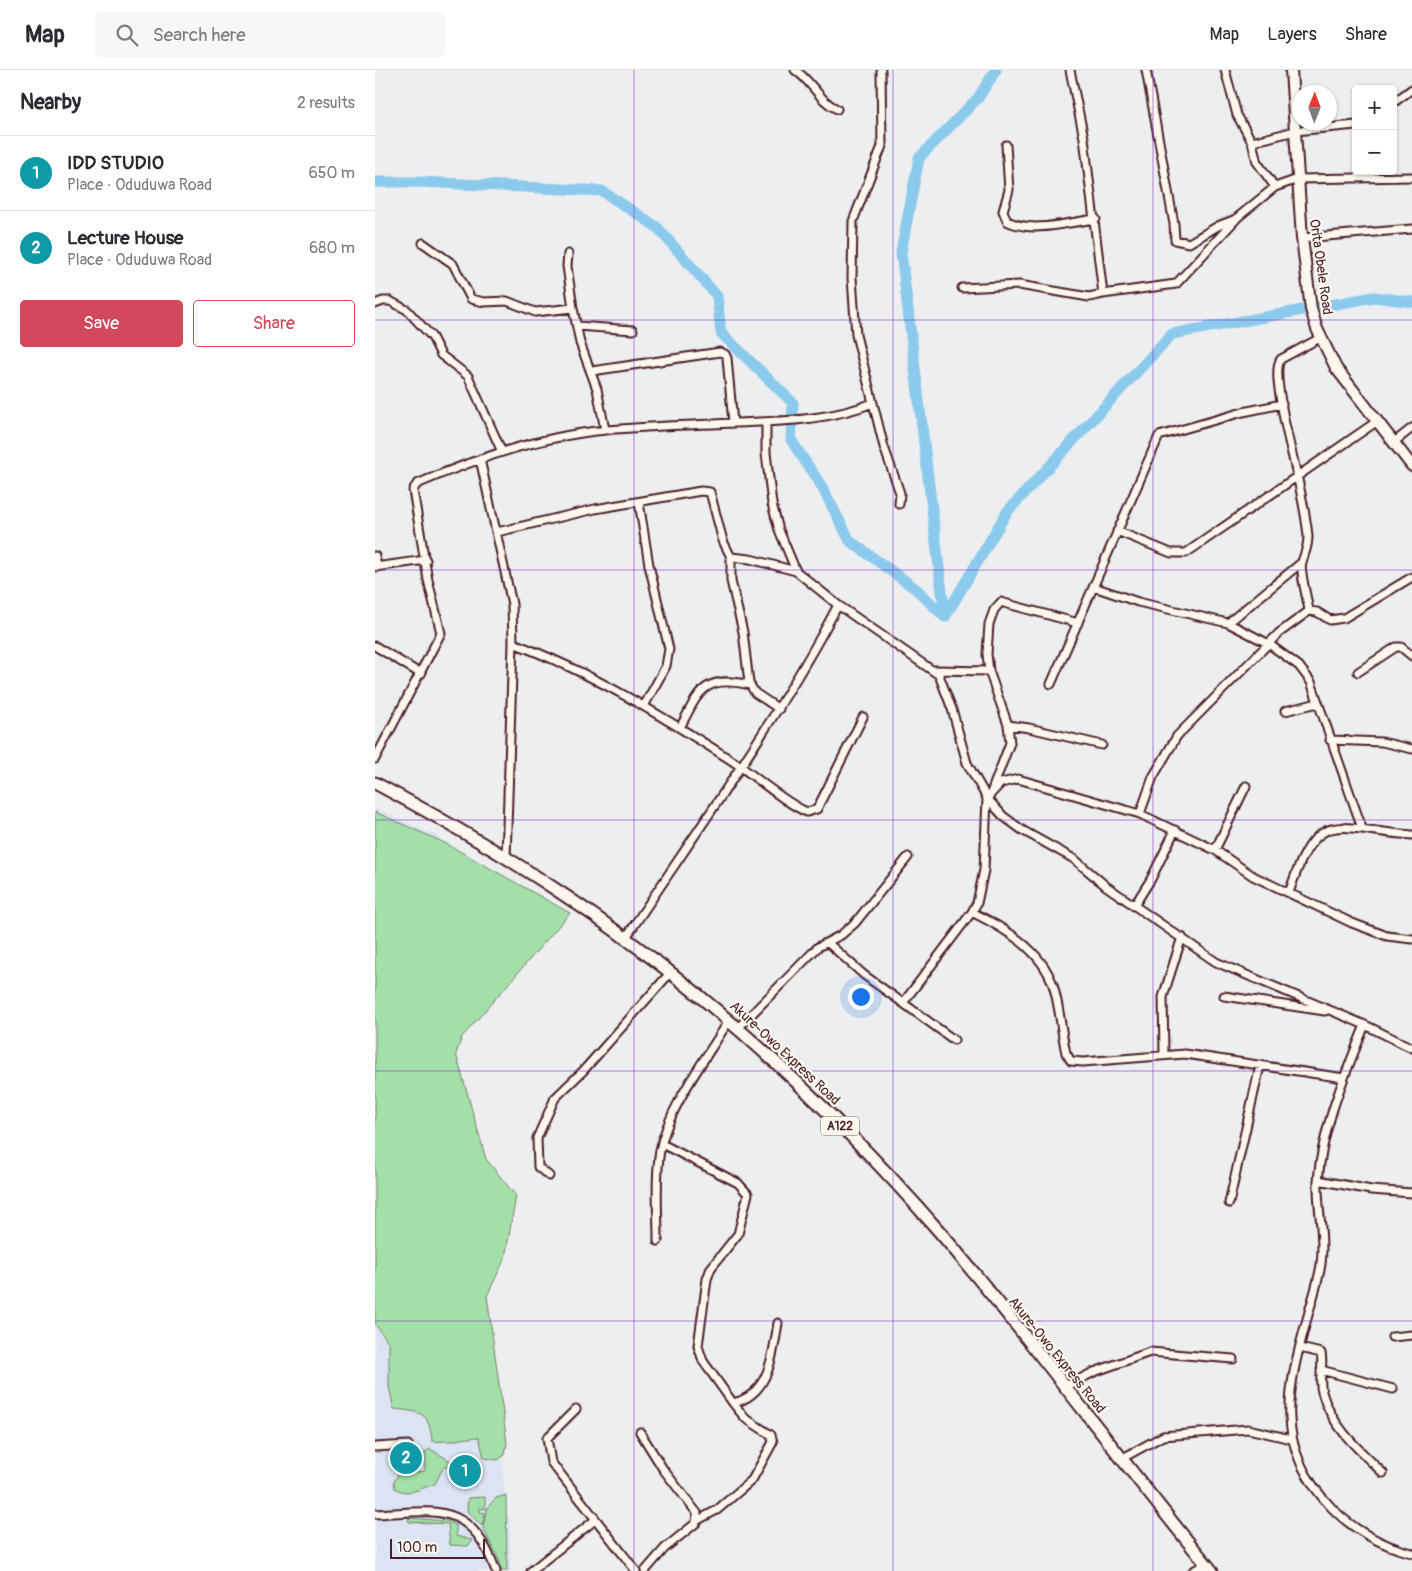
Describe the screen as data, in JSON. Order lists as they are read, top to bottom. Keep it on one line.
{"streets":{"highway":["Akure-Owo Express Road","A122"],"main road":["Orita Obele Road"]},"scale_bar":"100 m","north":"top","page":{"header":"Map","search":"Search here","nav":["Map","Layers","Share"],"heading":["Nearby","2 results"],"map_buttons":["+","−"],"list":[{"mark":"1","name":"IDD STUDIO","note":"Place · Oduduwa Road","value":"650 m"},{"mark":"2","name":"Lecture House","note":"Place · Oduduwa Road","value":"680 m"}],"buttons":["Save","Share"],"pins":["2","1"],"scale":"100 m"}}
